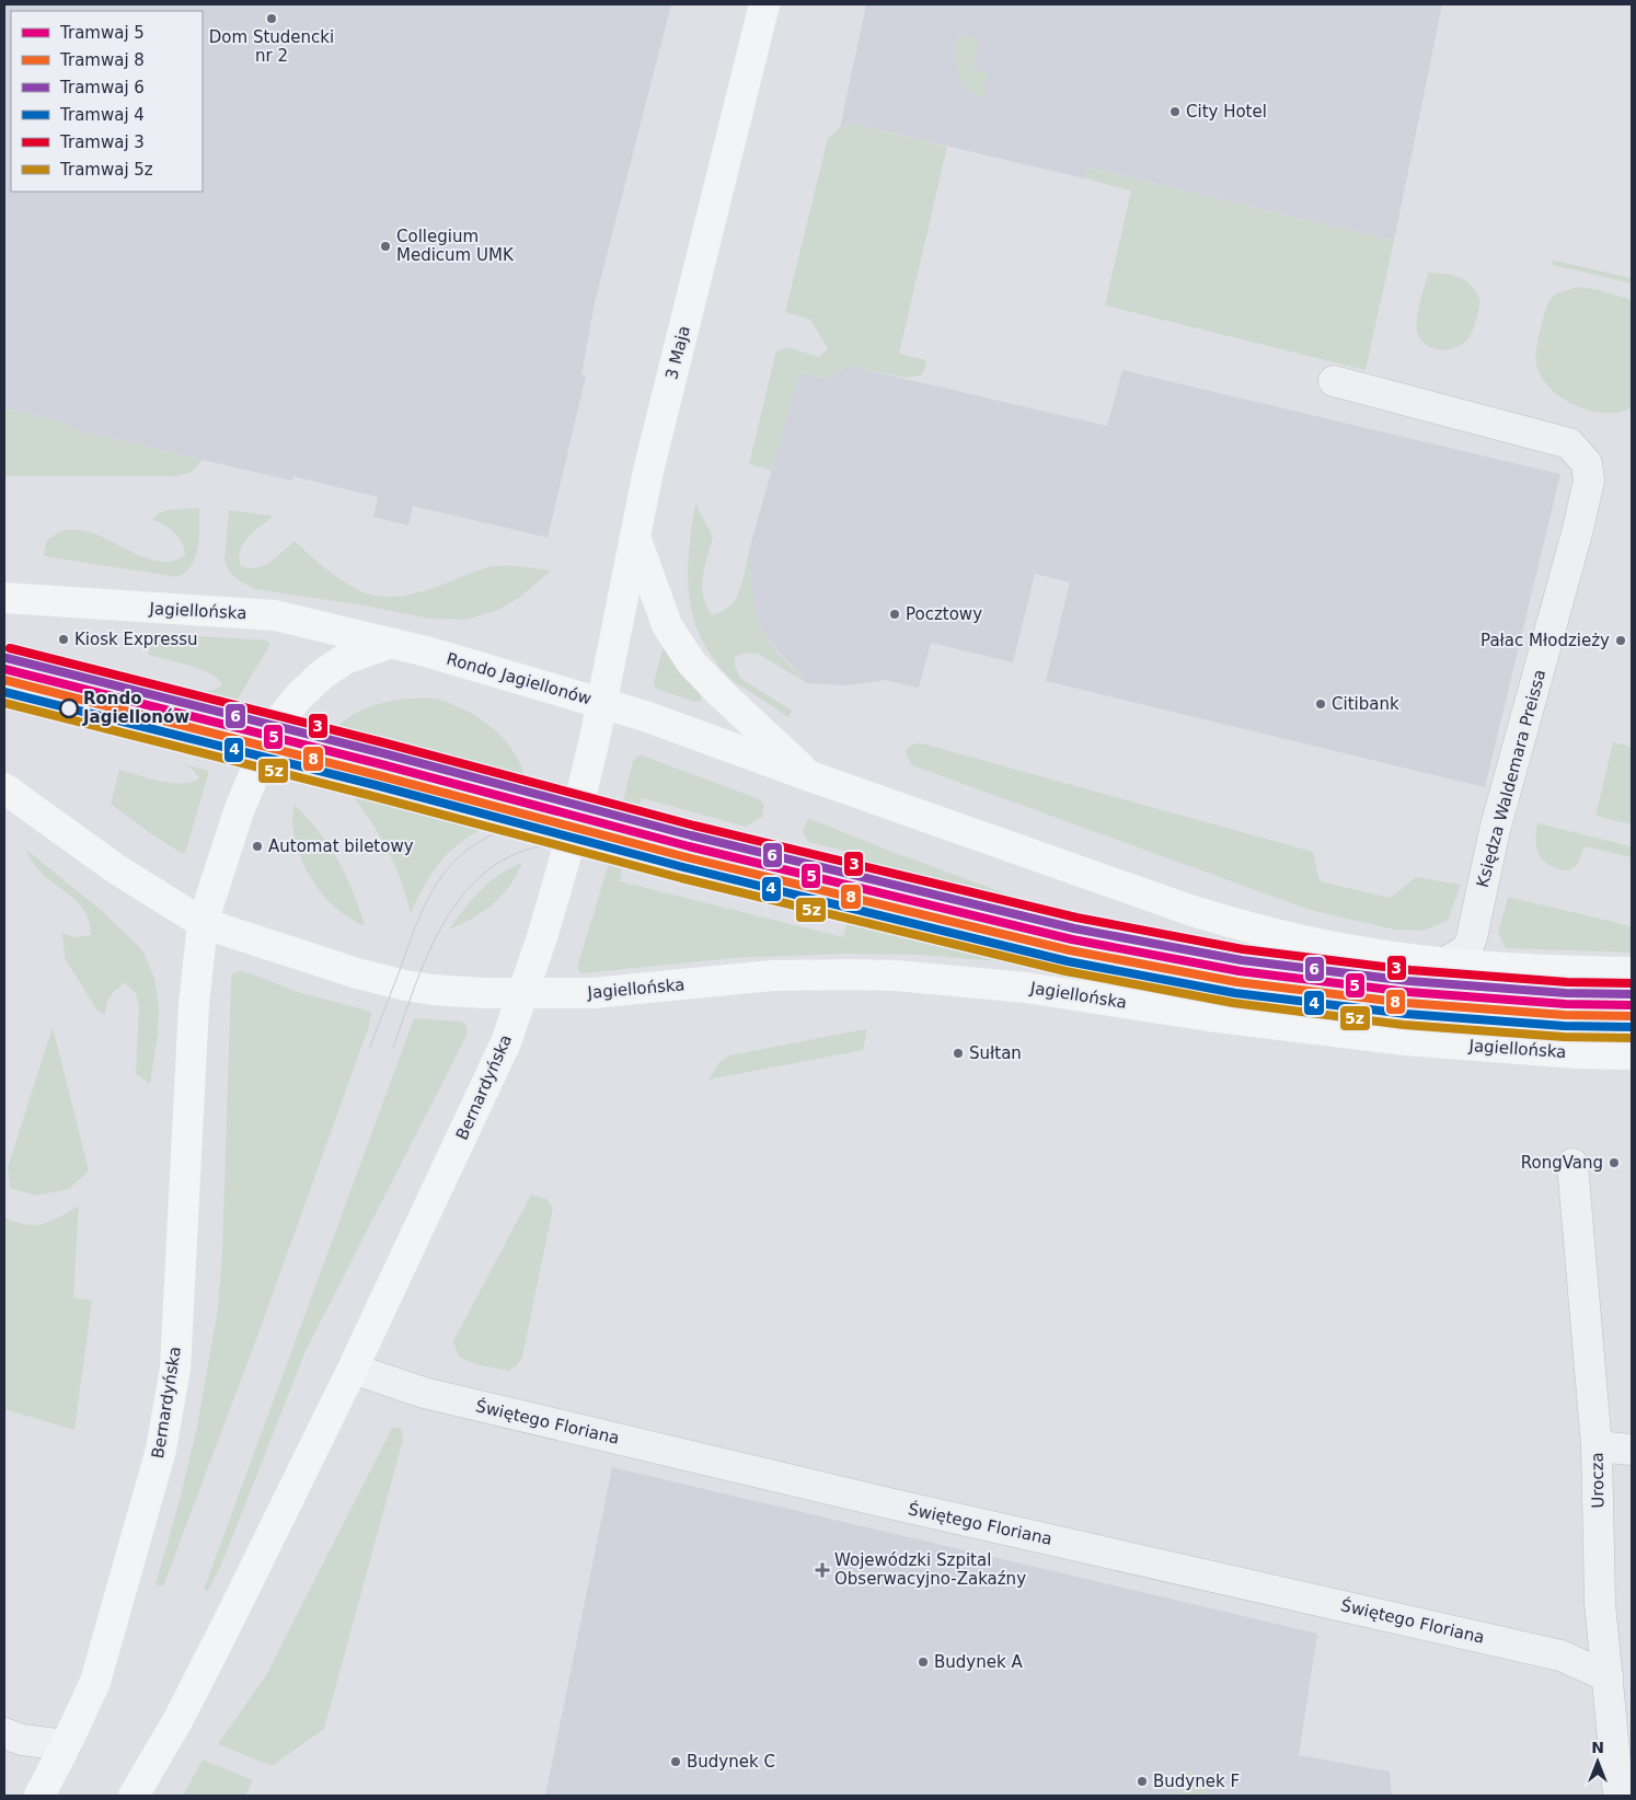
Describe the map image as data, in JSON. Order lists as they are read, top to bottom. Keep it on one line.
{"streets":{"main road":["3 Maja","Jagiellońska","Rondo Jagiellonów","Bernardyńska"],"street":["Księdza Waldemara Preissa","Świętego Floriana","Urocza"]},"crossings":[["3 Maja","Rondo Jagiellonów"],["Jagiellońska","Rondo Jagiellonów"],["Jagiellońska","Bernardyńska"],["Rondo Jagiellonów","Bernardyńska"],["Bernardyńska","Świętego Floriana"],["Świętego Floriana","Urocza"]],"places":{"other":["Dom Studencki nr 2","City Hotel","Collegium Medicum UMK","Pocztowy","Kiosk Expressu","Pałac Młodzieży","Citibank","Rondo Jagiellonów","Automat biletowy","Sułtan","RongVang","Budynek A","Budynek C","Budynek F"],"health":["Wojewódzki Szpital Obserwacyjno-Zakaźny"]},"lines":["tram line 3","tram line 6","tram line 5","tram line 8","tram line 4","tram line 5z"],"legend":["Tramwaj 5","Tramwaj 8","Tramwaj 6","Tramwaj 4","Tramwaj 3","Tramwaj 5z"],"north":"top"}
